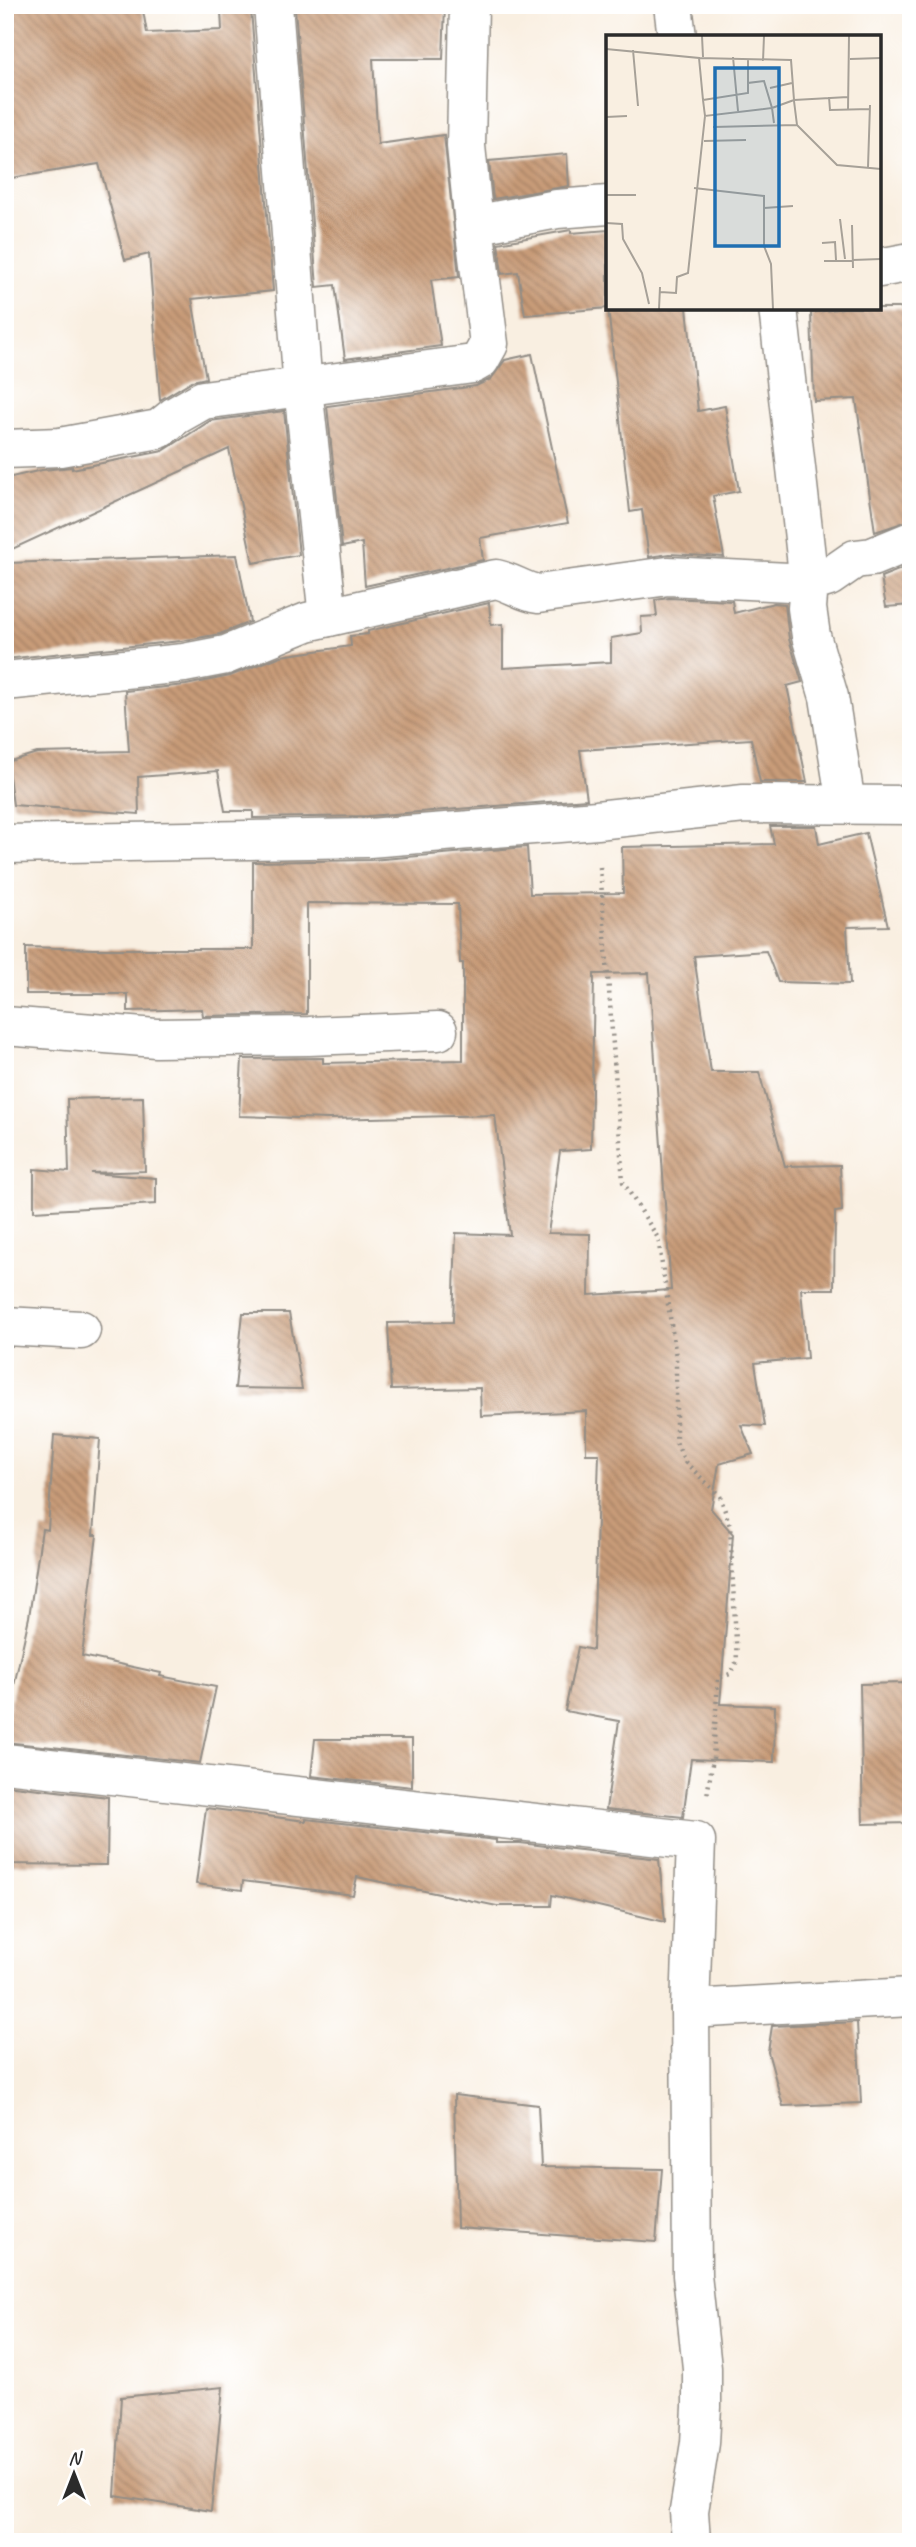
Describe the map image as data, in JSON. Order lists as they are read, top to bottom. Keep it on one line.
{"north":"top"}
